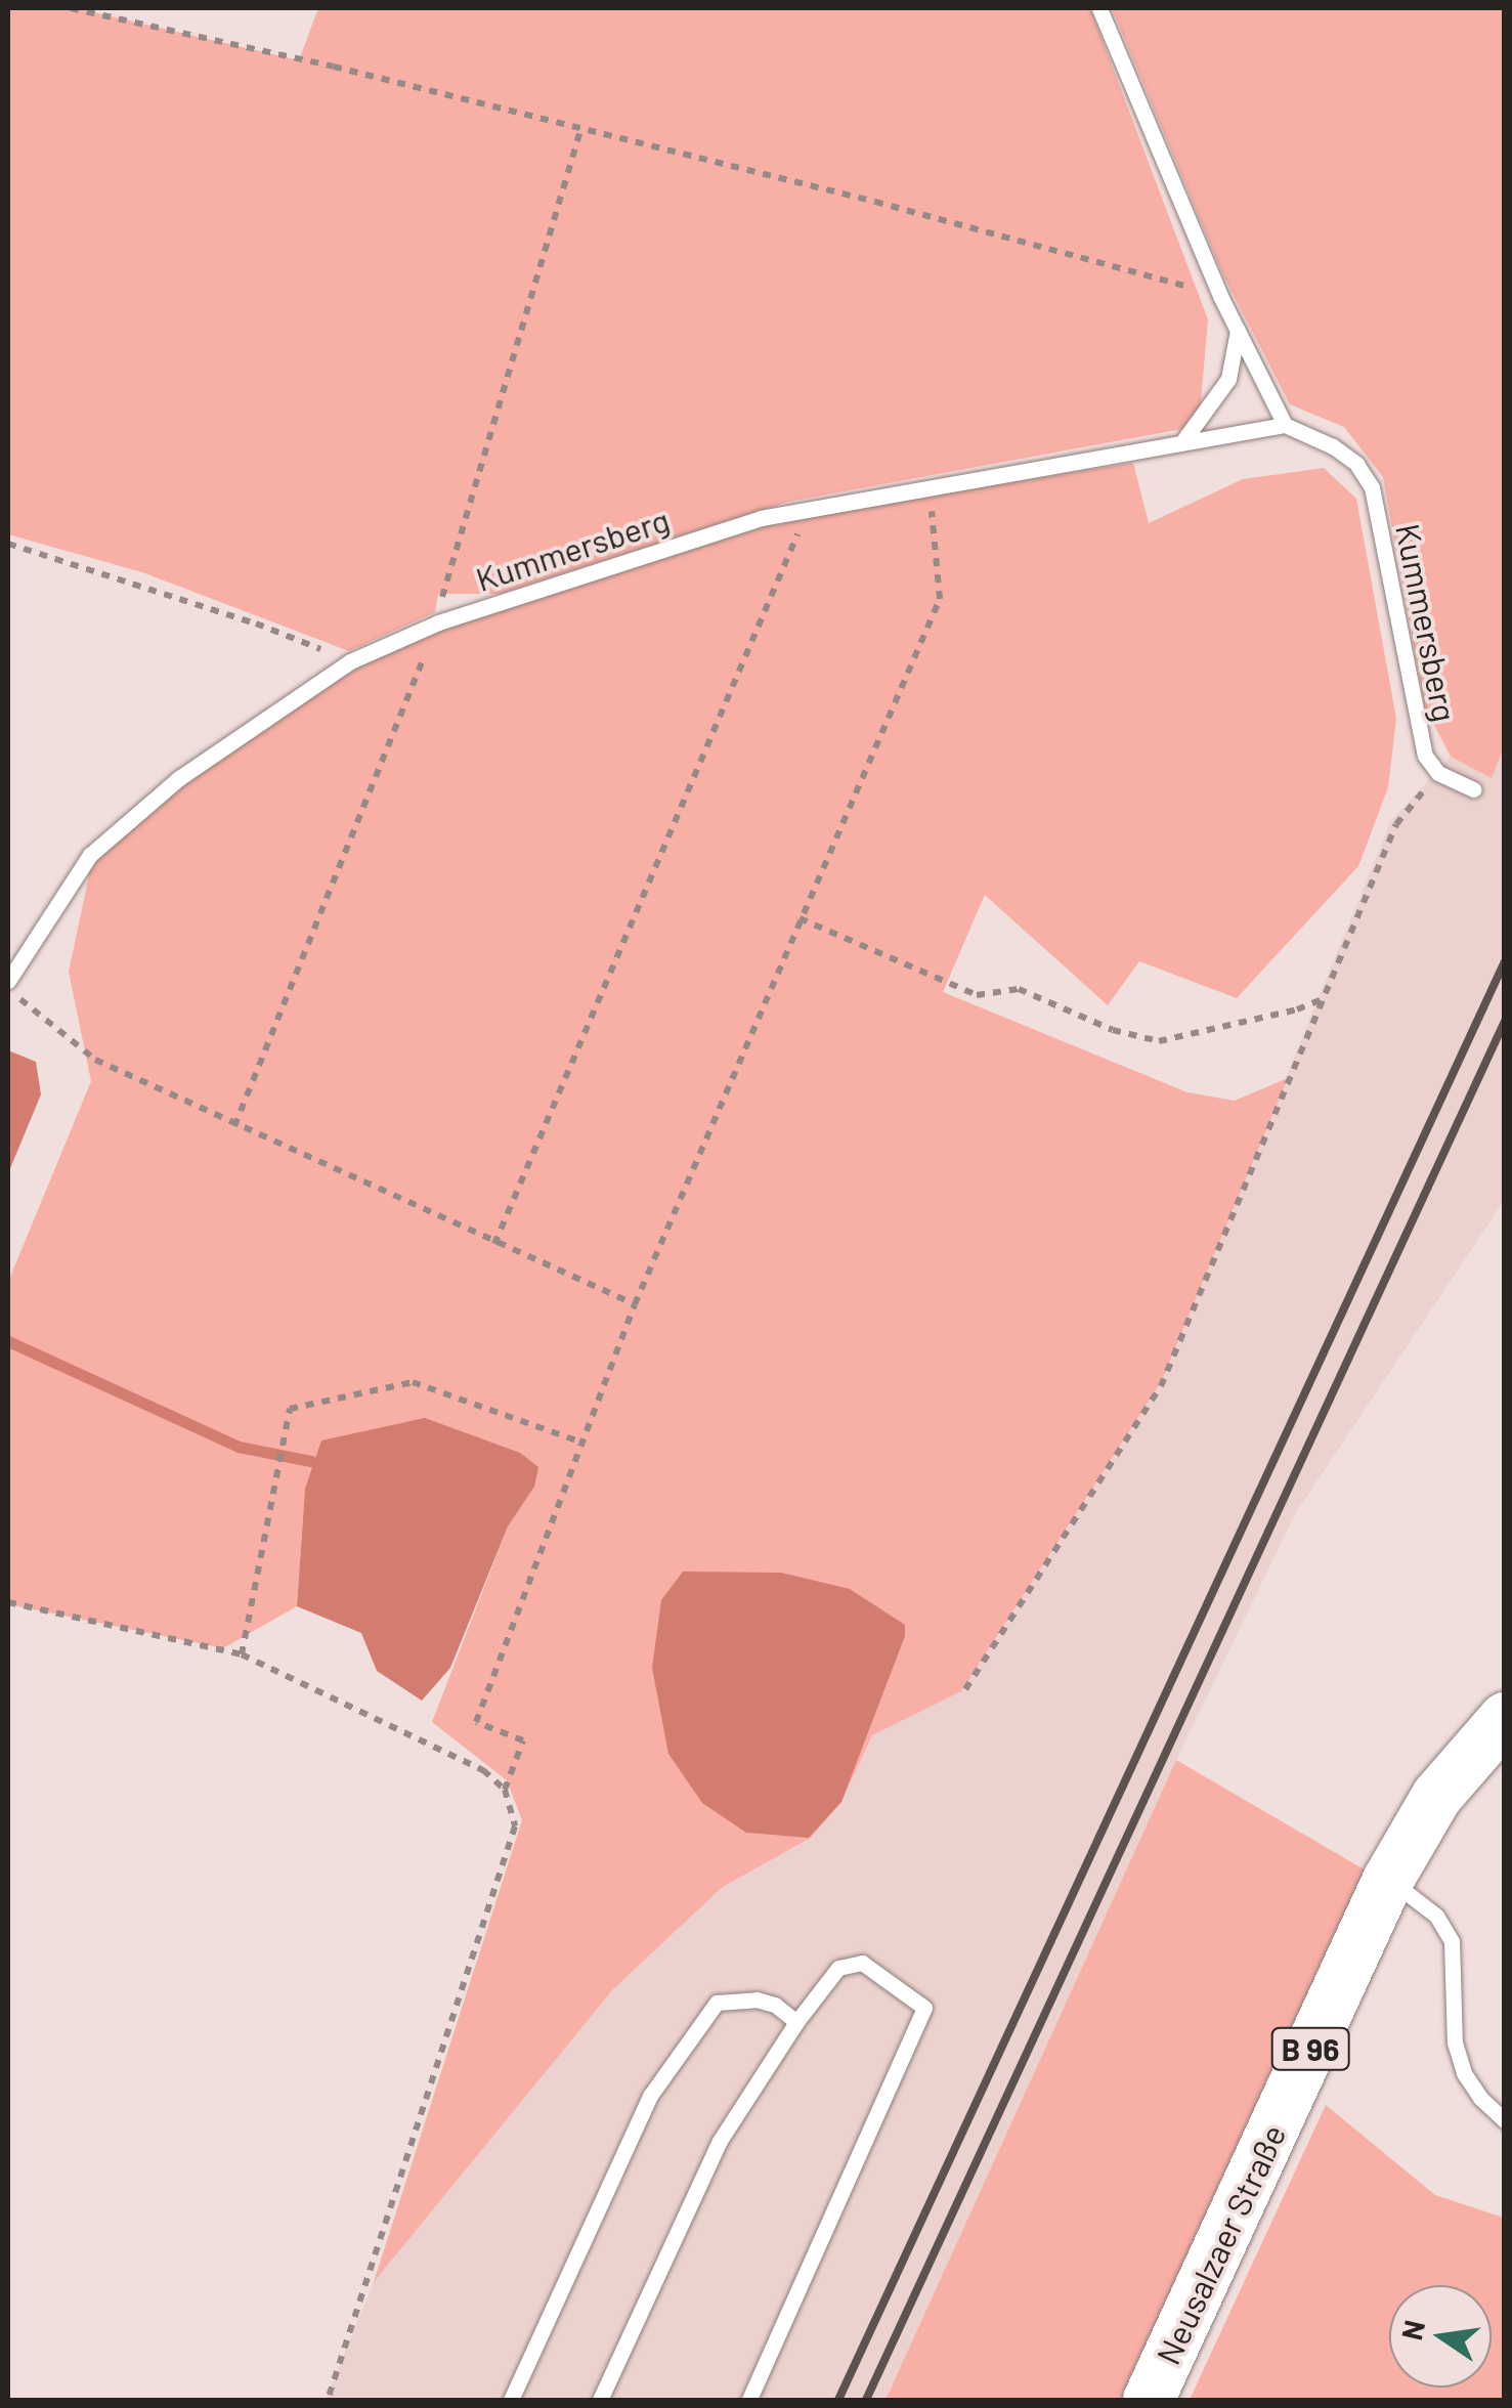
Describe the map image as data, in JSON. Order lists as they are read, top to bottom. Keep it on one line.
{"streets":{"main road":["B 96","Neusalzaer Straße"],"lane":["Kummersberg"]},"north":"left"}
